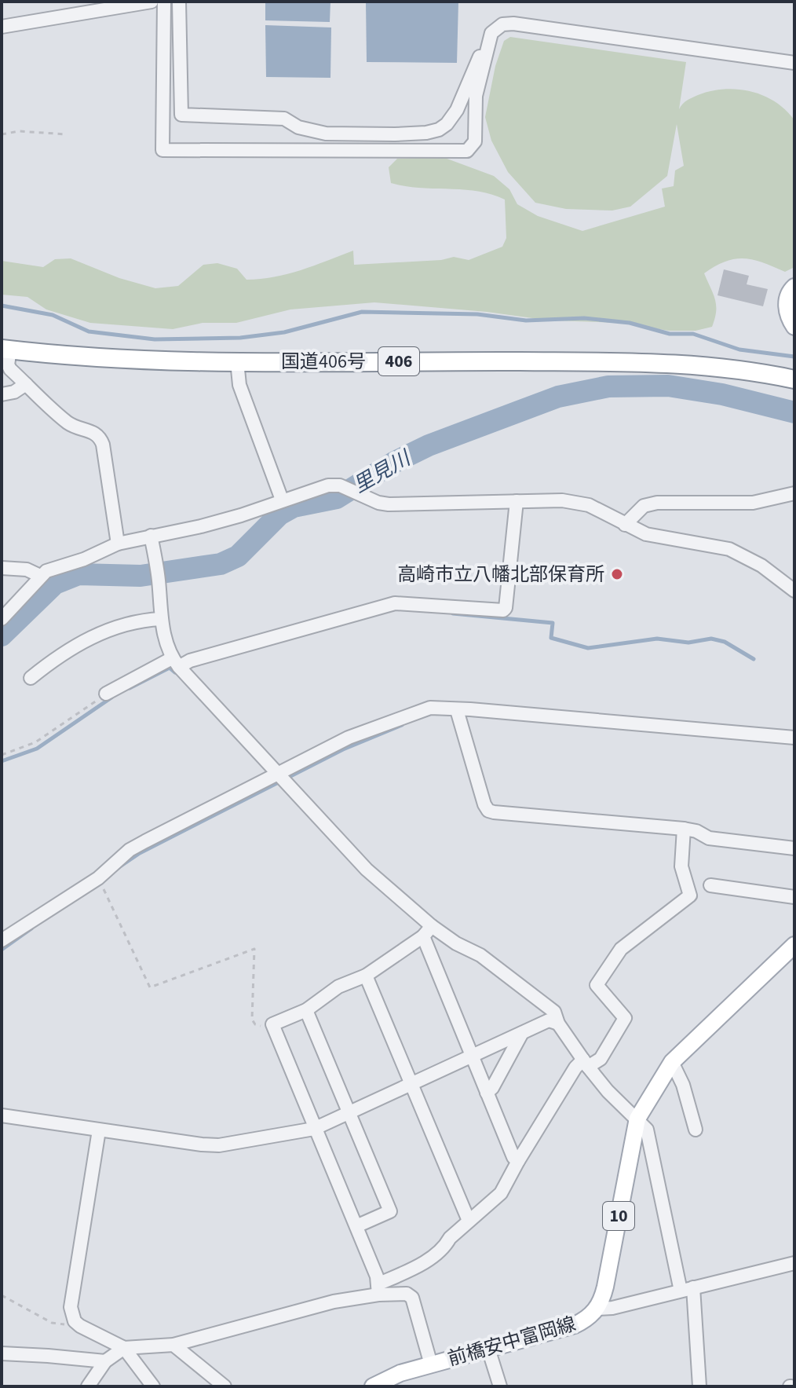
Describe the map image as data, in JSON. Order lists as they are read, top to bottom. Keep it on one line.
{"streets":{"highway":["国道406号","406"],"main road":["10","前橋安中富岡線"]},"water":["里見川"],"places":["高崎市立八幡北部保育所"]}
